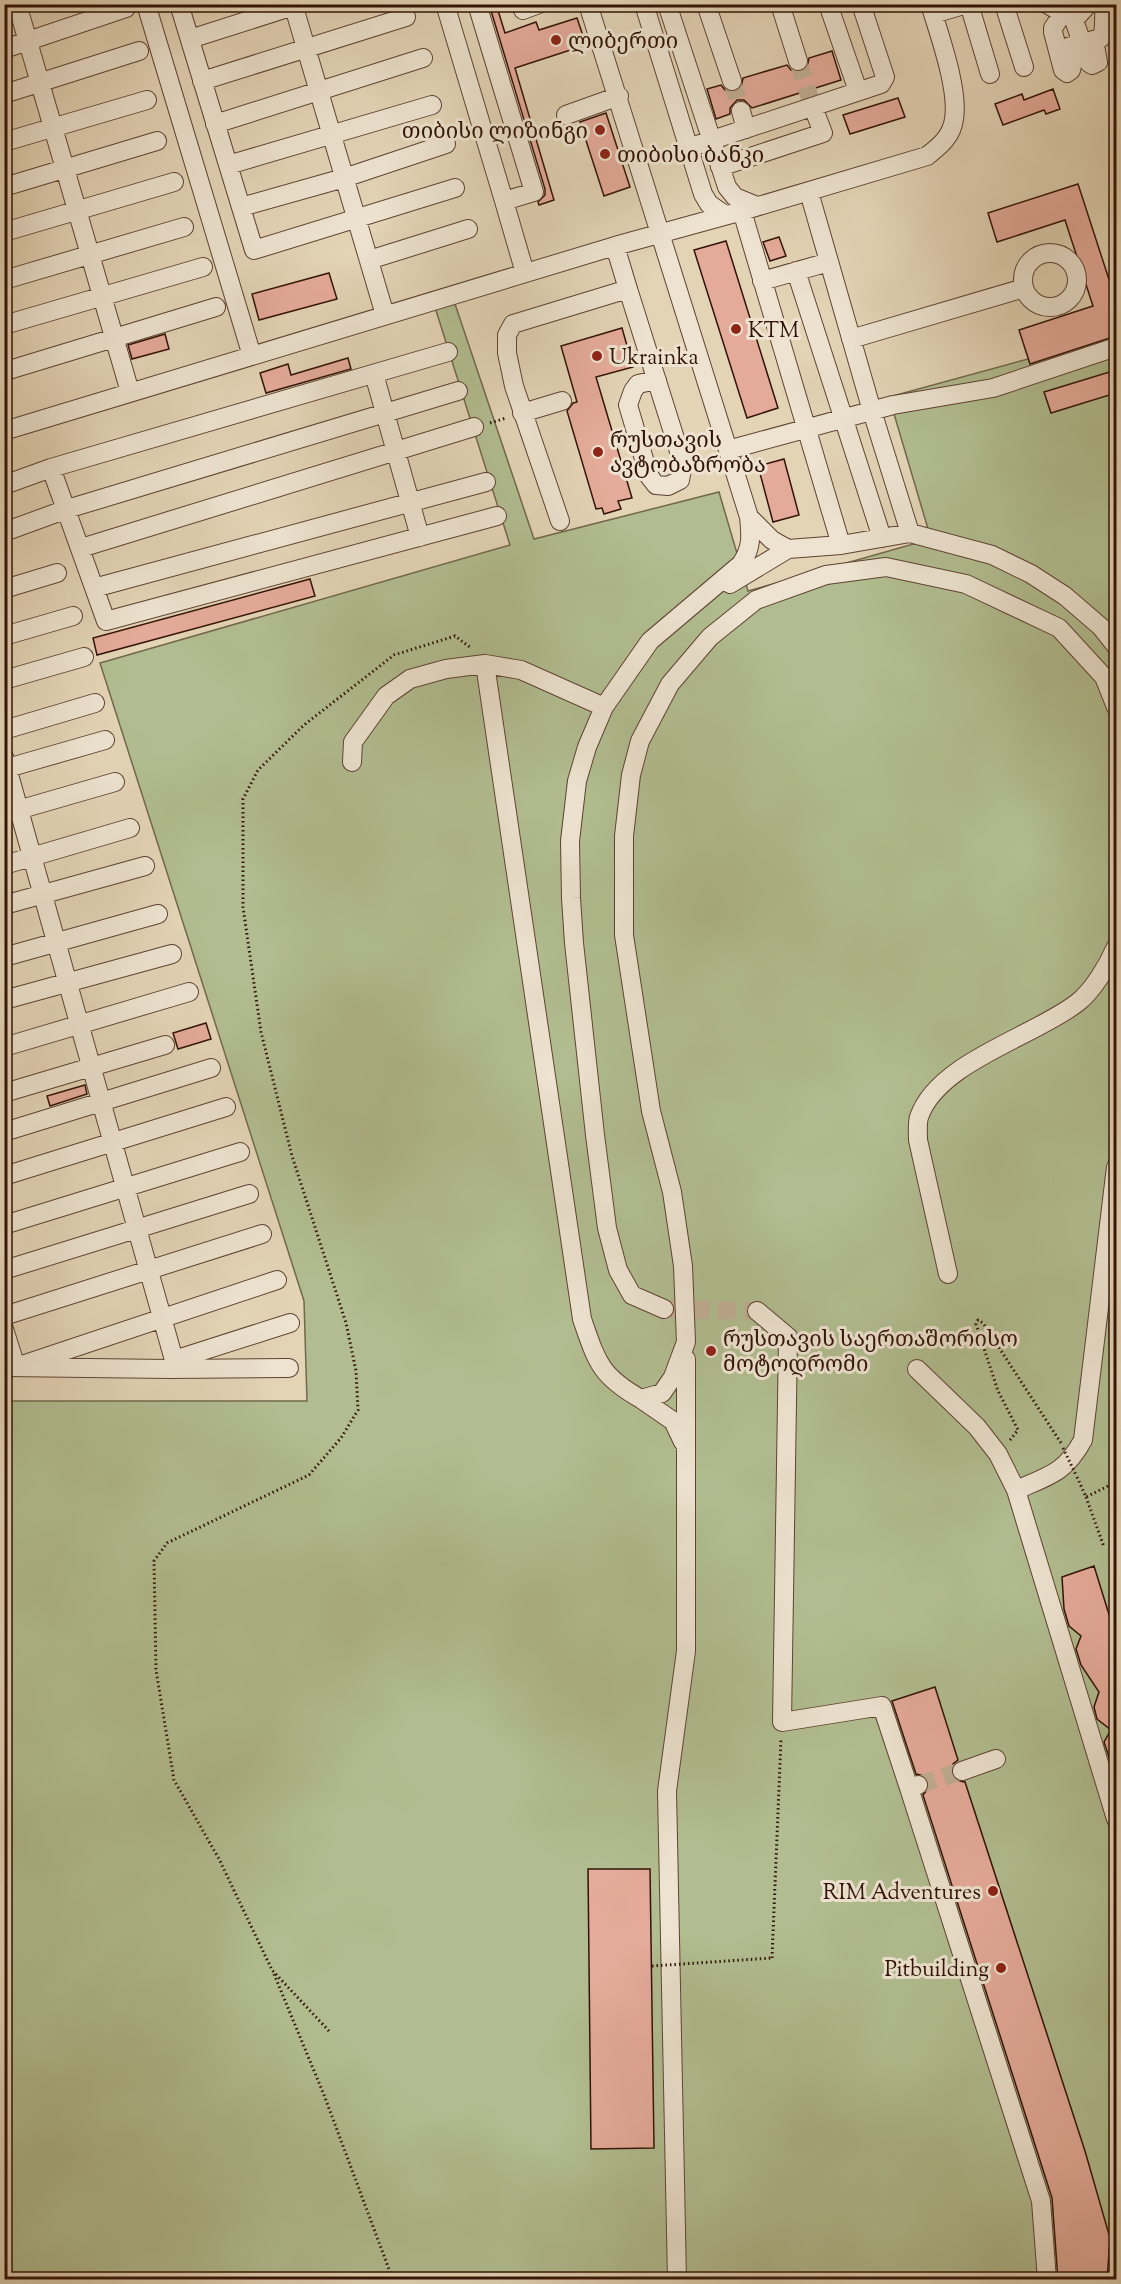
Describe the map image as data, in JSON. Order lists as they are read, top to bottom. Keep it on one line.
{"places":["ლიბერთი","თიბისი ლიზინგი","თიბისი ბანკი","KTM","Ukrainka","რუსთავის ავტობაზრობა","რუსთავის საერთაშორისო მოტოდრომი","RIM Adventures","Pitbuilding"]}
